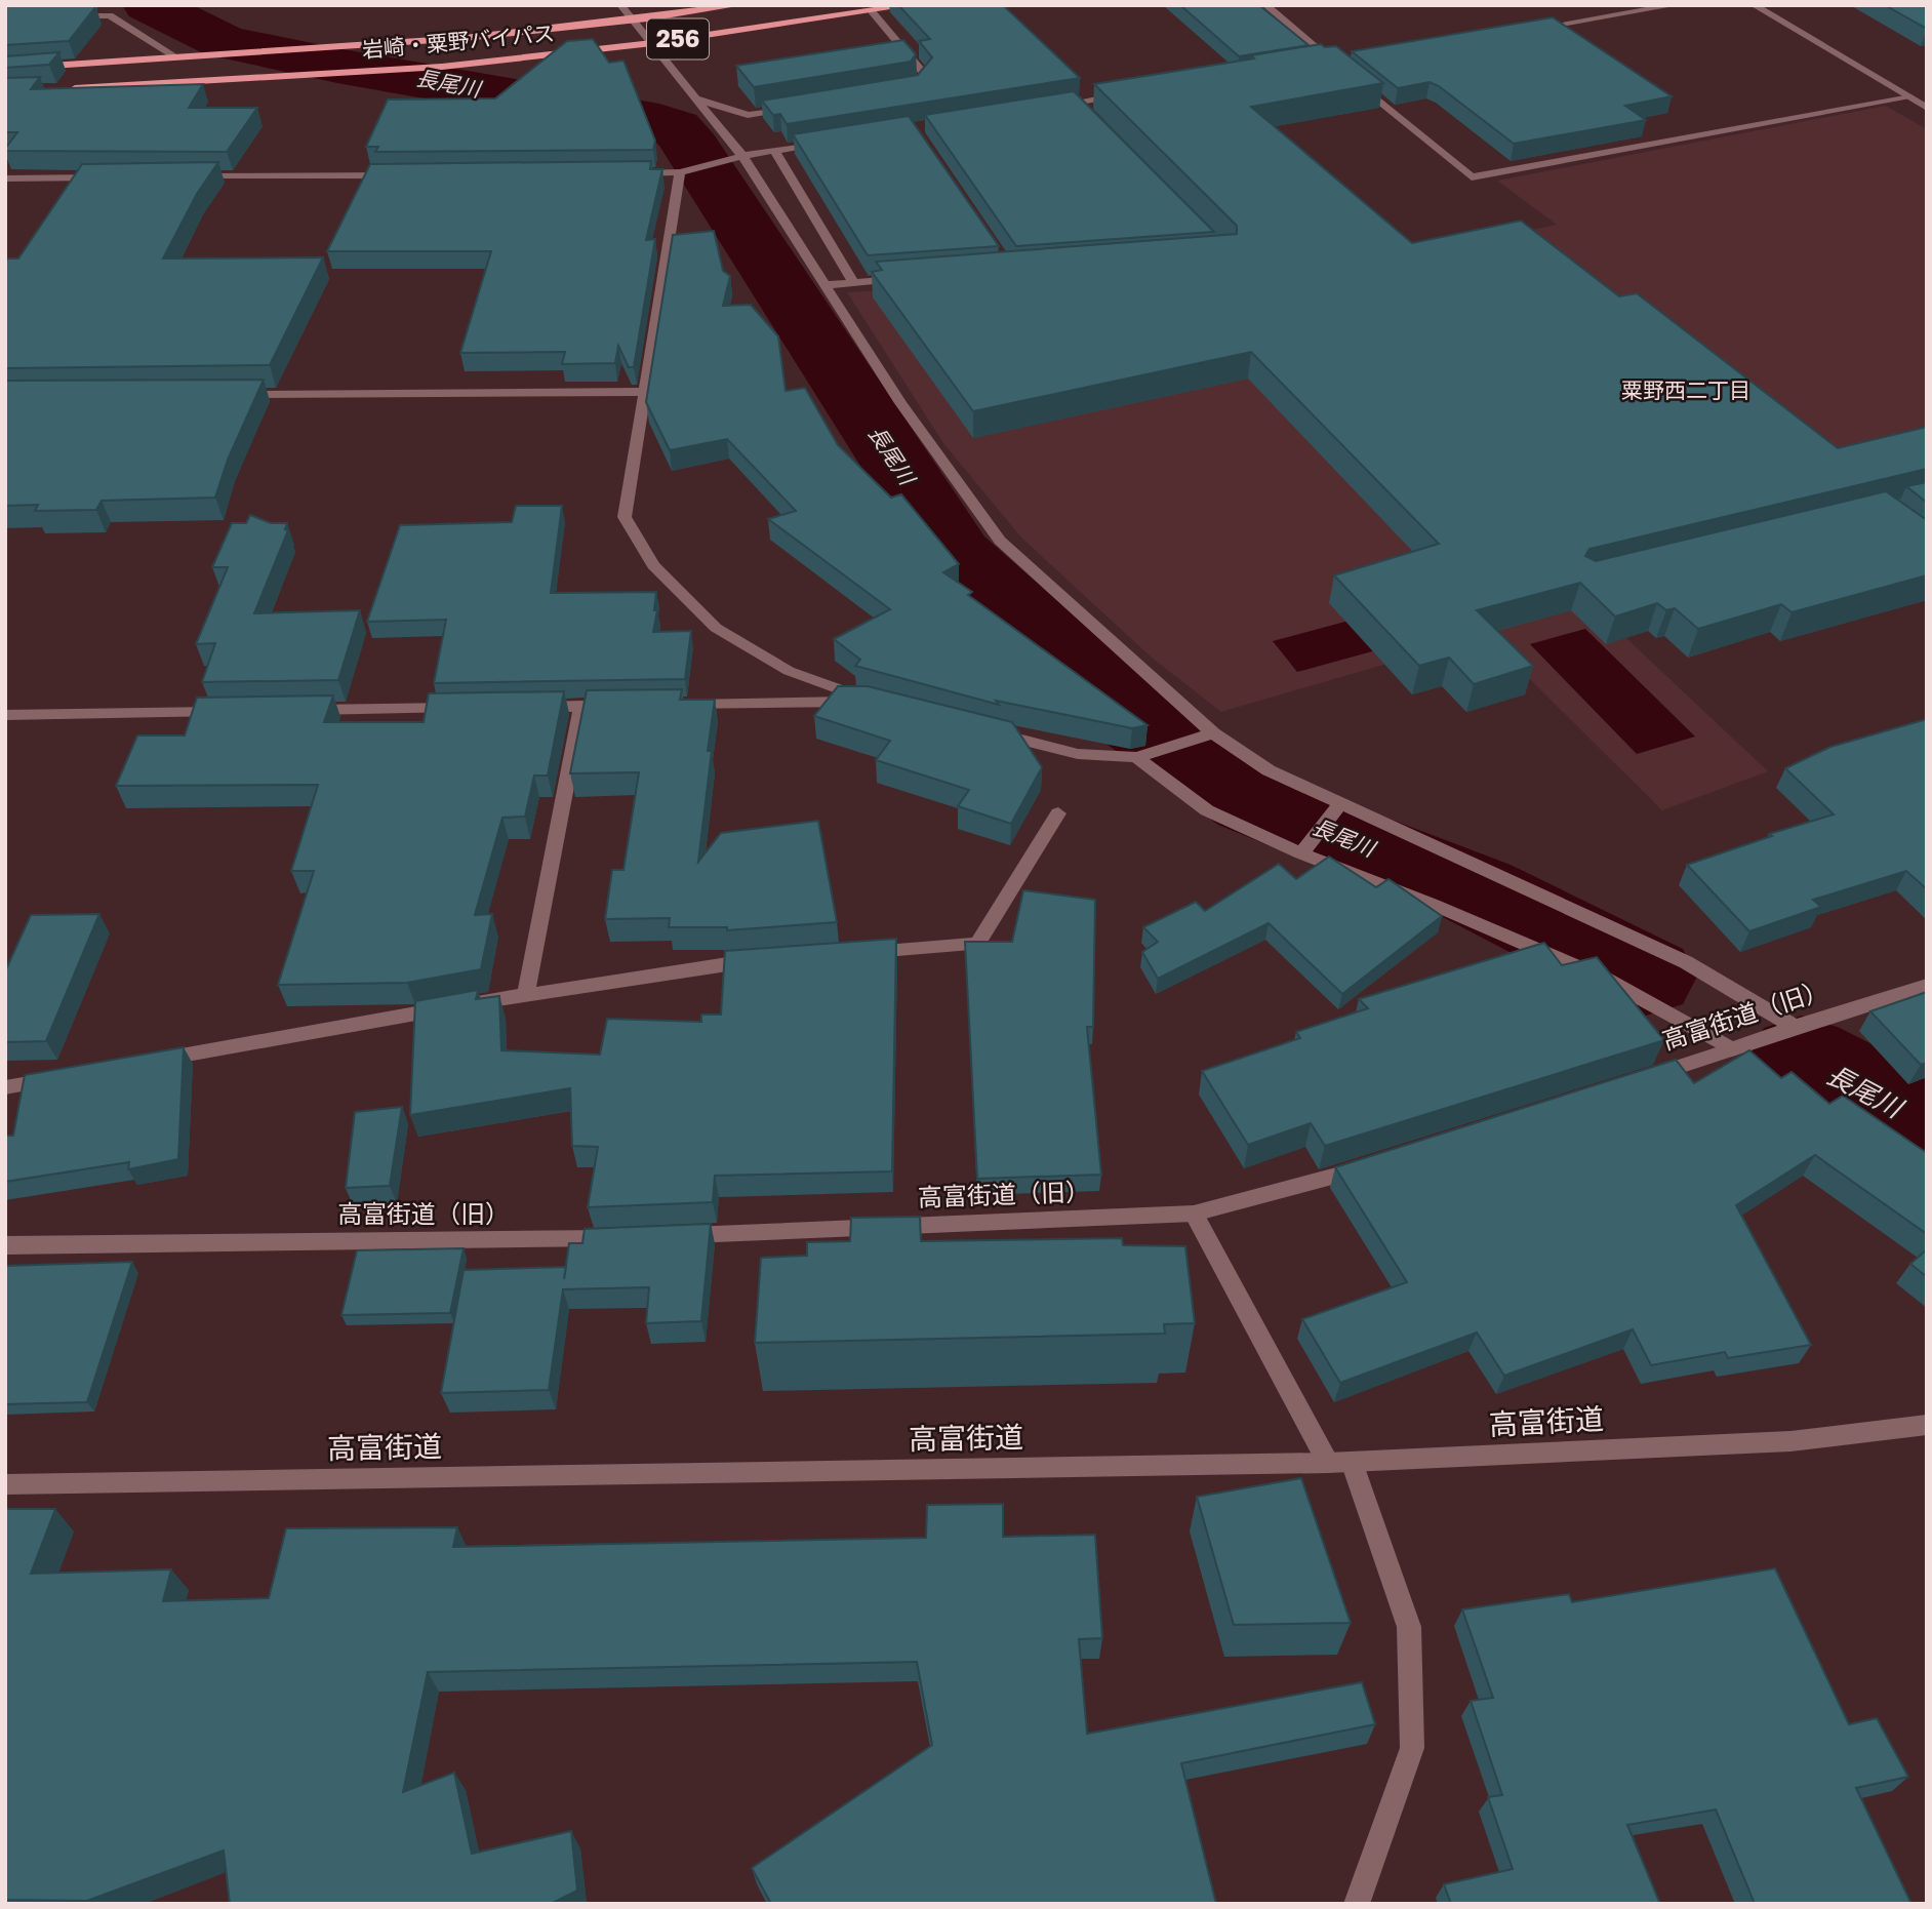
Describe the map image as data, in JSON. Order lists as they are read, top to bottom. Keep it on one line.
{"streets":{"highway":["256","岩崎・粟野バイパス"],"street":["高富街道（旧）","高富街道"]},"districts":["粟野西二丁目"],"water":["長尾川"]}
